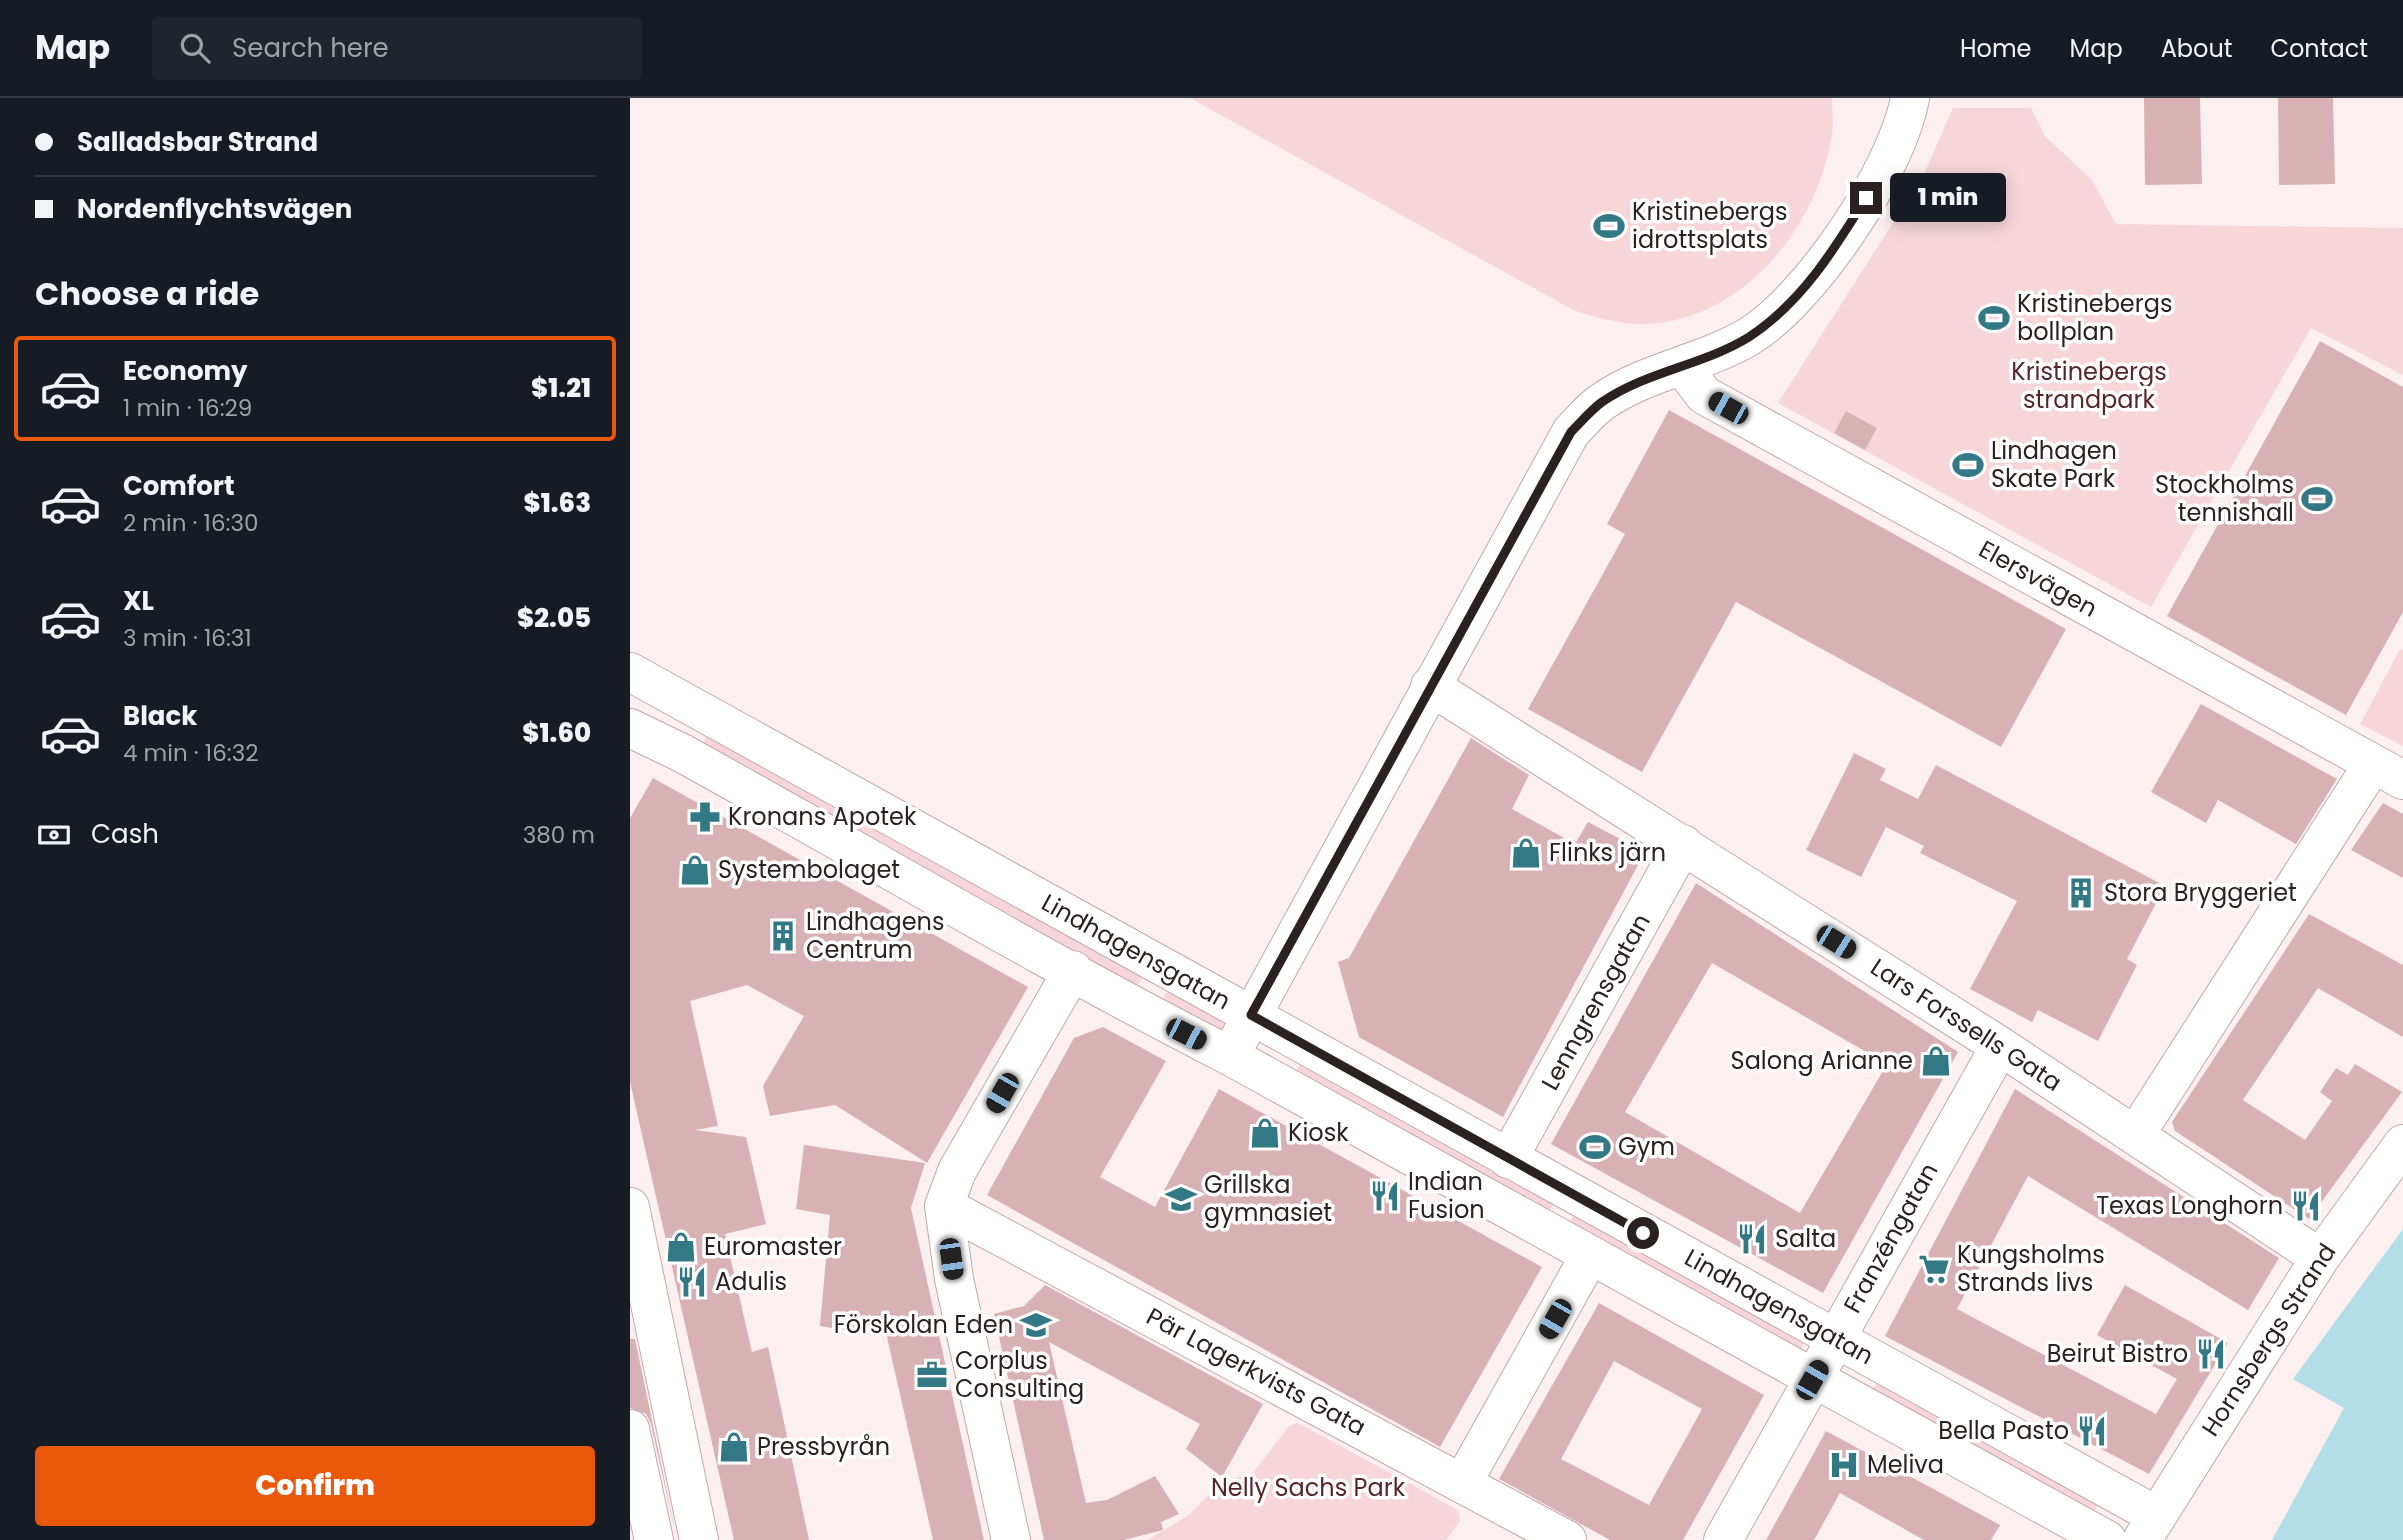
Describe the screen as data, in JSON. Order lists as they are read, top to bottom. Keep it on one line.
{"streets":{"main road":["Elersvägen","Lindhagensgatan","Lenngrensgatan","Lars Forssells Gata","Franzéngatan","Hornsbergs Strand","Pär Lagerkvists Gata"]},"crossings":[["Lindhagensgatan","Lenngrensgatan"],["Lindhagensgatan","Franzéngatan"],["Lindhagensgatan","Hornsbergs Strand"],["Lenngrensgatan","Lars Forssells Gata"],["Lars Forssells Gata","Franzéngatan"],["Lars Forssells Gata","Hornsbergs Strand"]],"parks":["Kristinebergs strandpark","Nelly Sachs Park"],"places":{"sports":["Kristinebergs idrottsplats","Kristinebergs bollplan","Lindhagen Skate Park","Stockholms tennishall","Gym"],"pharmacy":["Kronans Apotek"],"shop":["Flinks järn","Systembolaget","Salong Arianne","Kiosk","Euromaster","Pressbyrån"],"building":["Stora Bryggeriet","Lindhagens Centrum"],"restaurant":["Indian Fusion","Texas Longhorn","Salta","Adulis","Beirut Bistro","Bella Pasto"],"school or university":["Grillska gymnasiet","Förskolan Eden"],"supermarket":["Kungsholms Strands livs"],"office":["Corplus Consulting"],"hospital":["Meliva"]},"page":{"header":"Map","search":"Search here","nav":["Home","Map","About","Contact"],"banner":["Salladsbar Strand","Nordenflychtsvägen"],"bubble":"1 min","heading":"Choose a ride","list":[{"name":"Economy","note":"1 min · 16:29","value":"$1.21"},{"name":"Comfort","note":"2 min · 16:30","value":"$1.63"},{"name":"XL","note":"3 min · 16:31","value":"$2.05"},{"name":"Black","note":"4 min · 16:32","value":"$1.60"}],"pay":["Cash","380 m"],"buttons":"Confirm"}}
